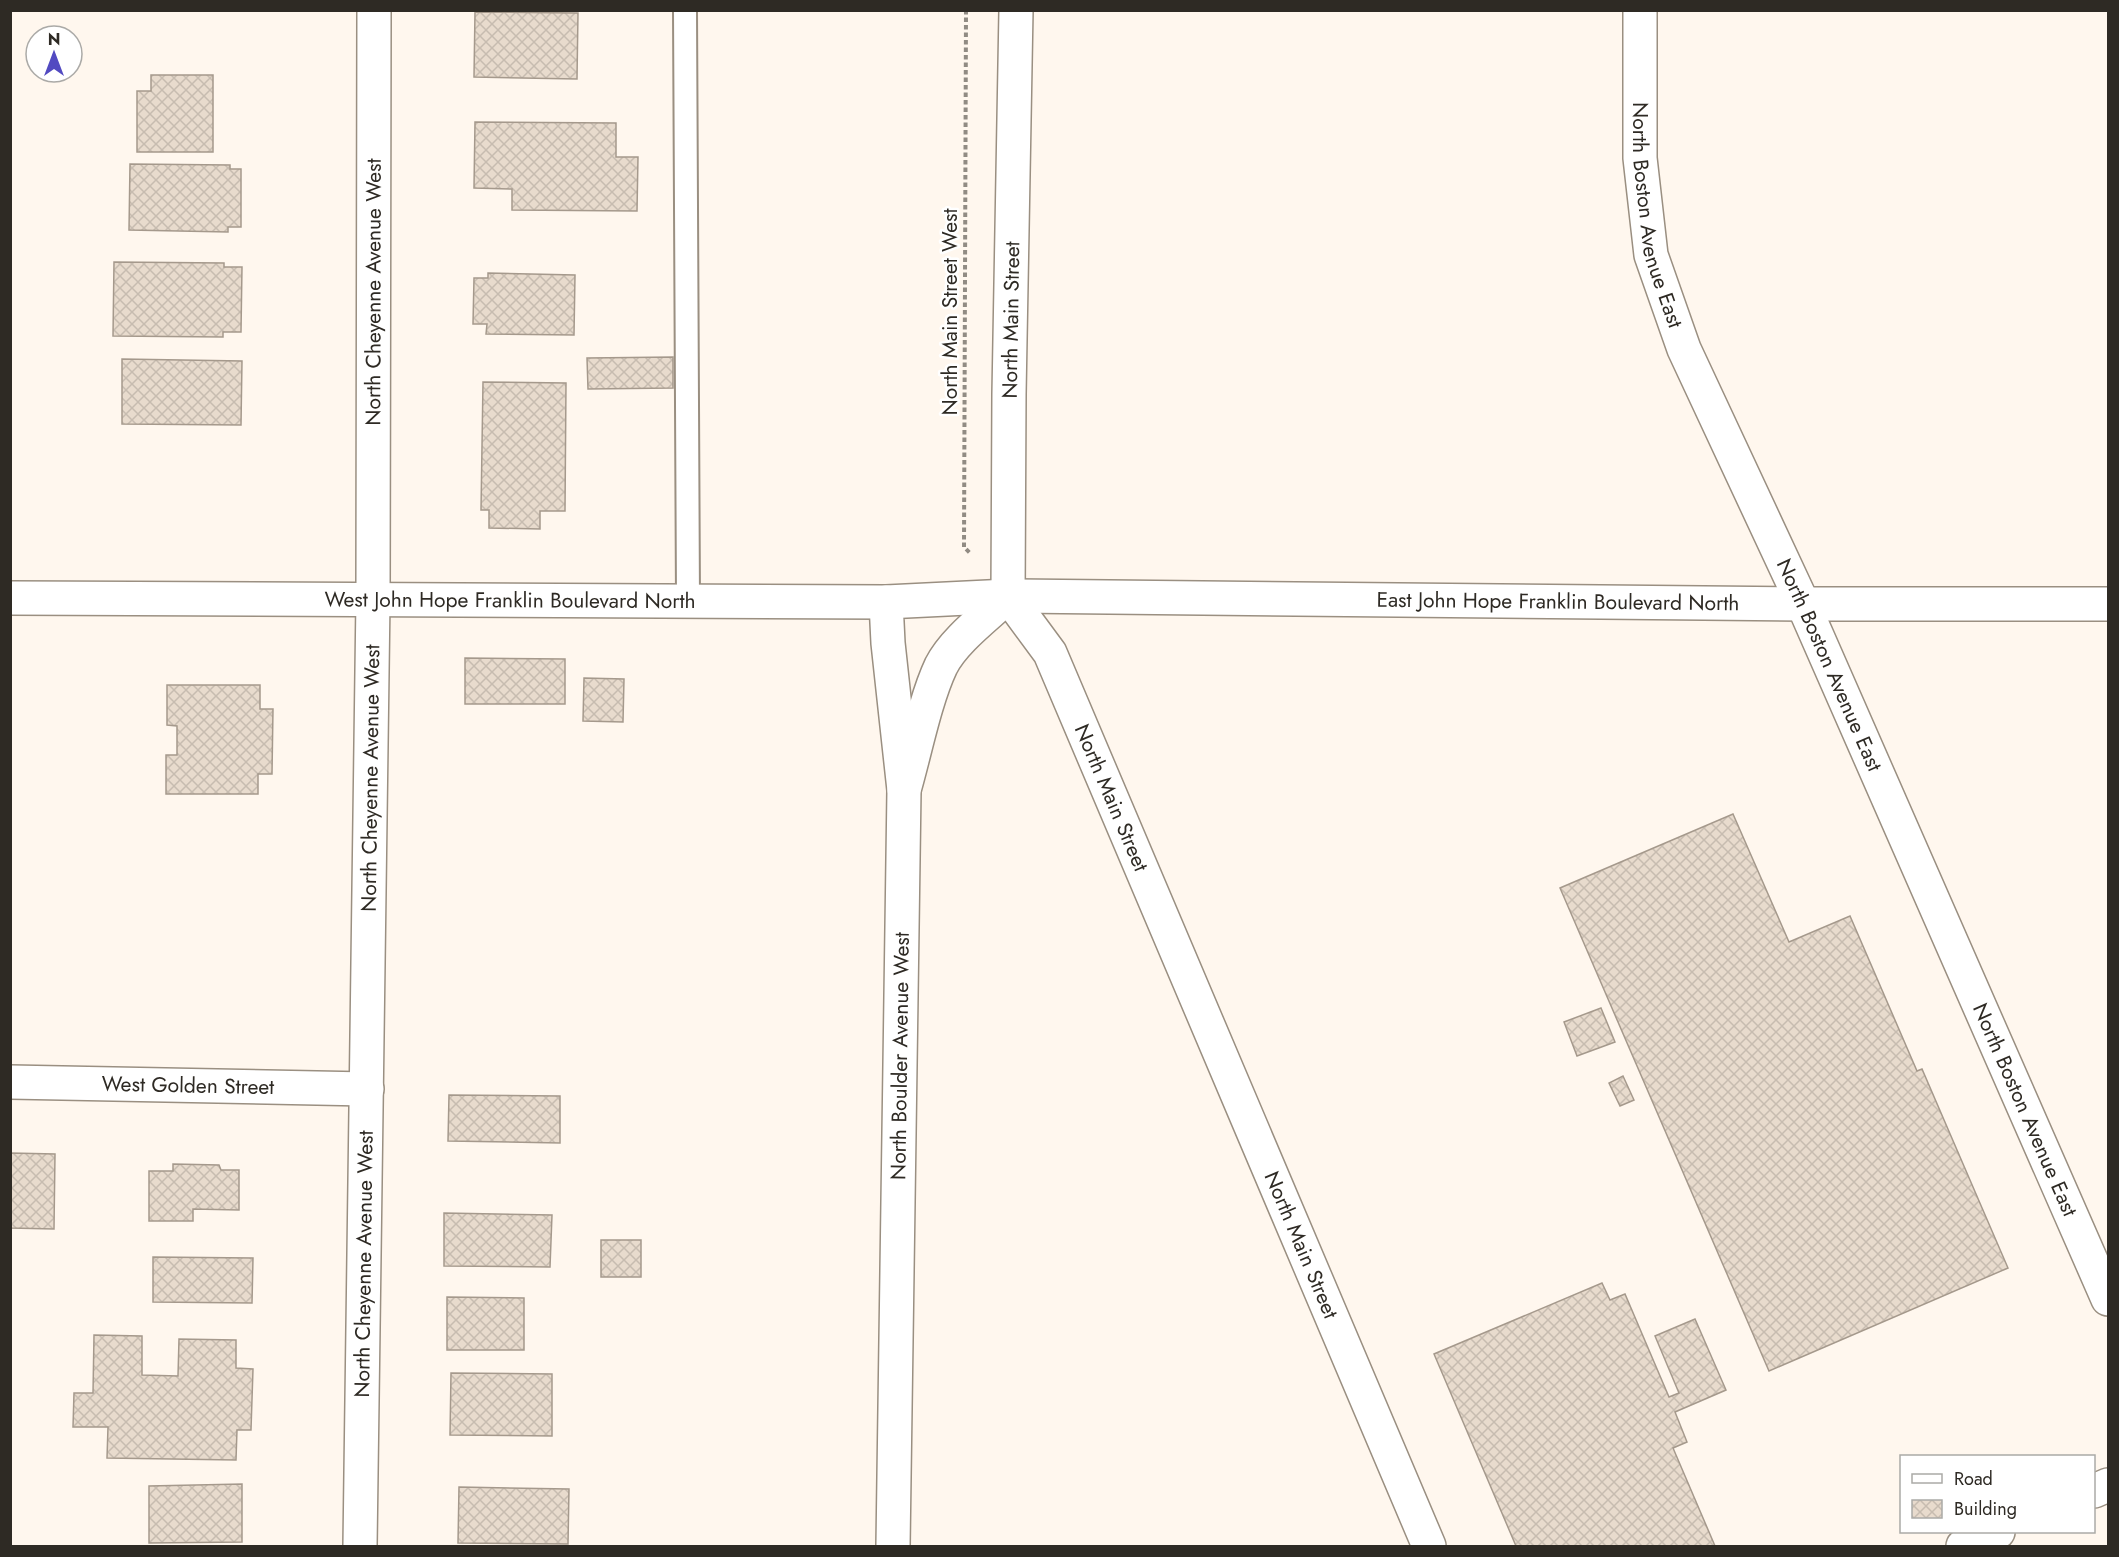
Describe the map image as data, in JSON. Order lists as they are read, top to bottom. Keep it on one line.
{"streets":{"street":["North Boston Avenue East","North Cheyenne Avenue West","North Main Street","West John Hope Franklin Boulevard North","East John Hope Franklin Boulevard North","North Boulder Avenue West","West Golden Street"],"path":["North Main Street West"]},"crossings":[["North Boston Avenue East","East John Hope Franklin Boulevard North"],["North Cheyenne Avenue West","West John Hope Franklin Boulevard North"],["North Cheyenne Avenue West","West Golden Street"],["North Main Street West","North Main Street"],["North Main Street West","West John Hope Franklin Boulevard North"],["North Main Street West","East John Hope Franklin Boulevard North"],["North Main Street West","North Boulder Avenue West"],["North Main Street","West John Hope Franklin Boulevard North"],["North Main Street","East John Hope Franklin Boulevard North"],["North Main Street","North Boulder Avenue West"],["West John Hope Franklin Boulevard North","East John Hope Franklin Boulevard North"],["West John Hope Franklin Boulevard North","North Boulder Avenue West"],["East John Hope Franklin Boulevard North","North Boulder Avenue West"]],"legend":["Road","Building"],"north":"top"}
